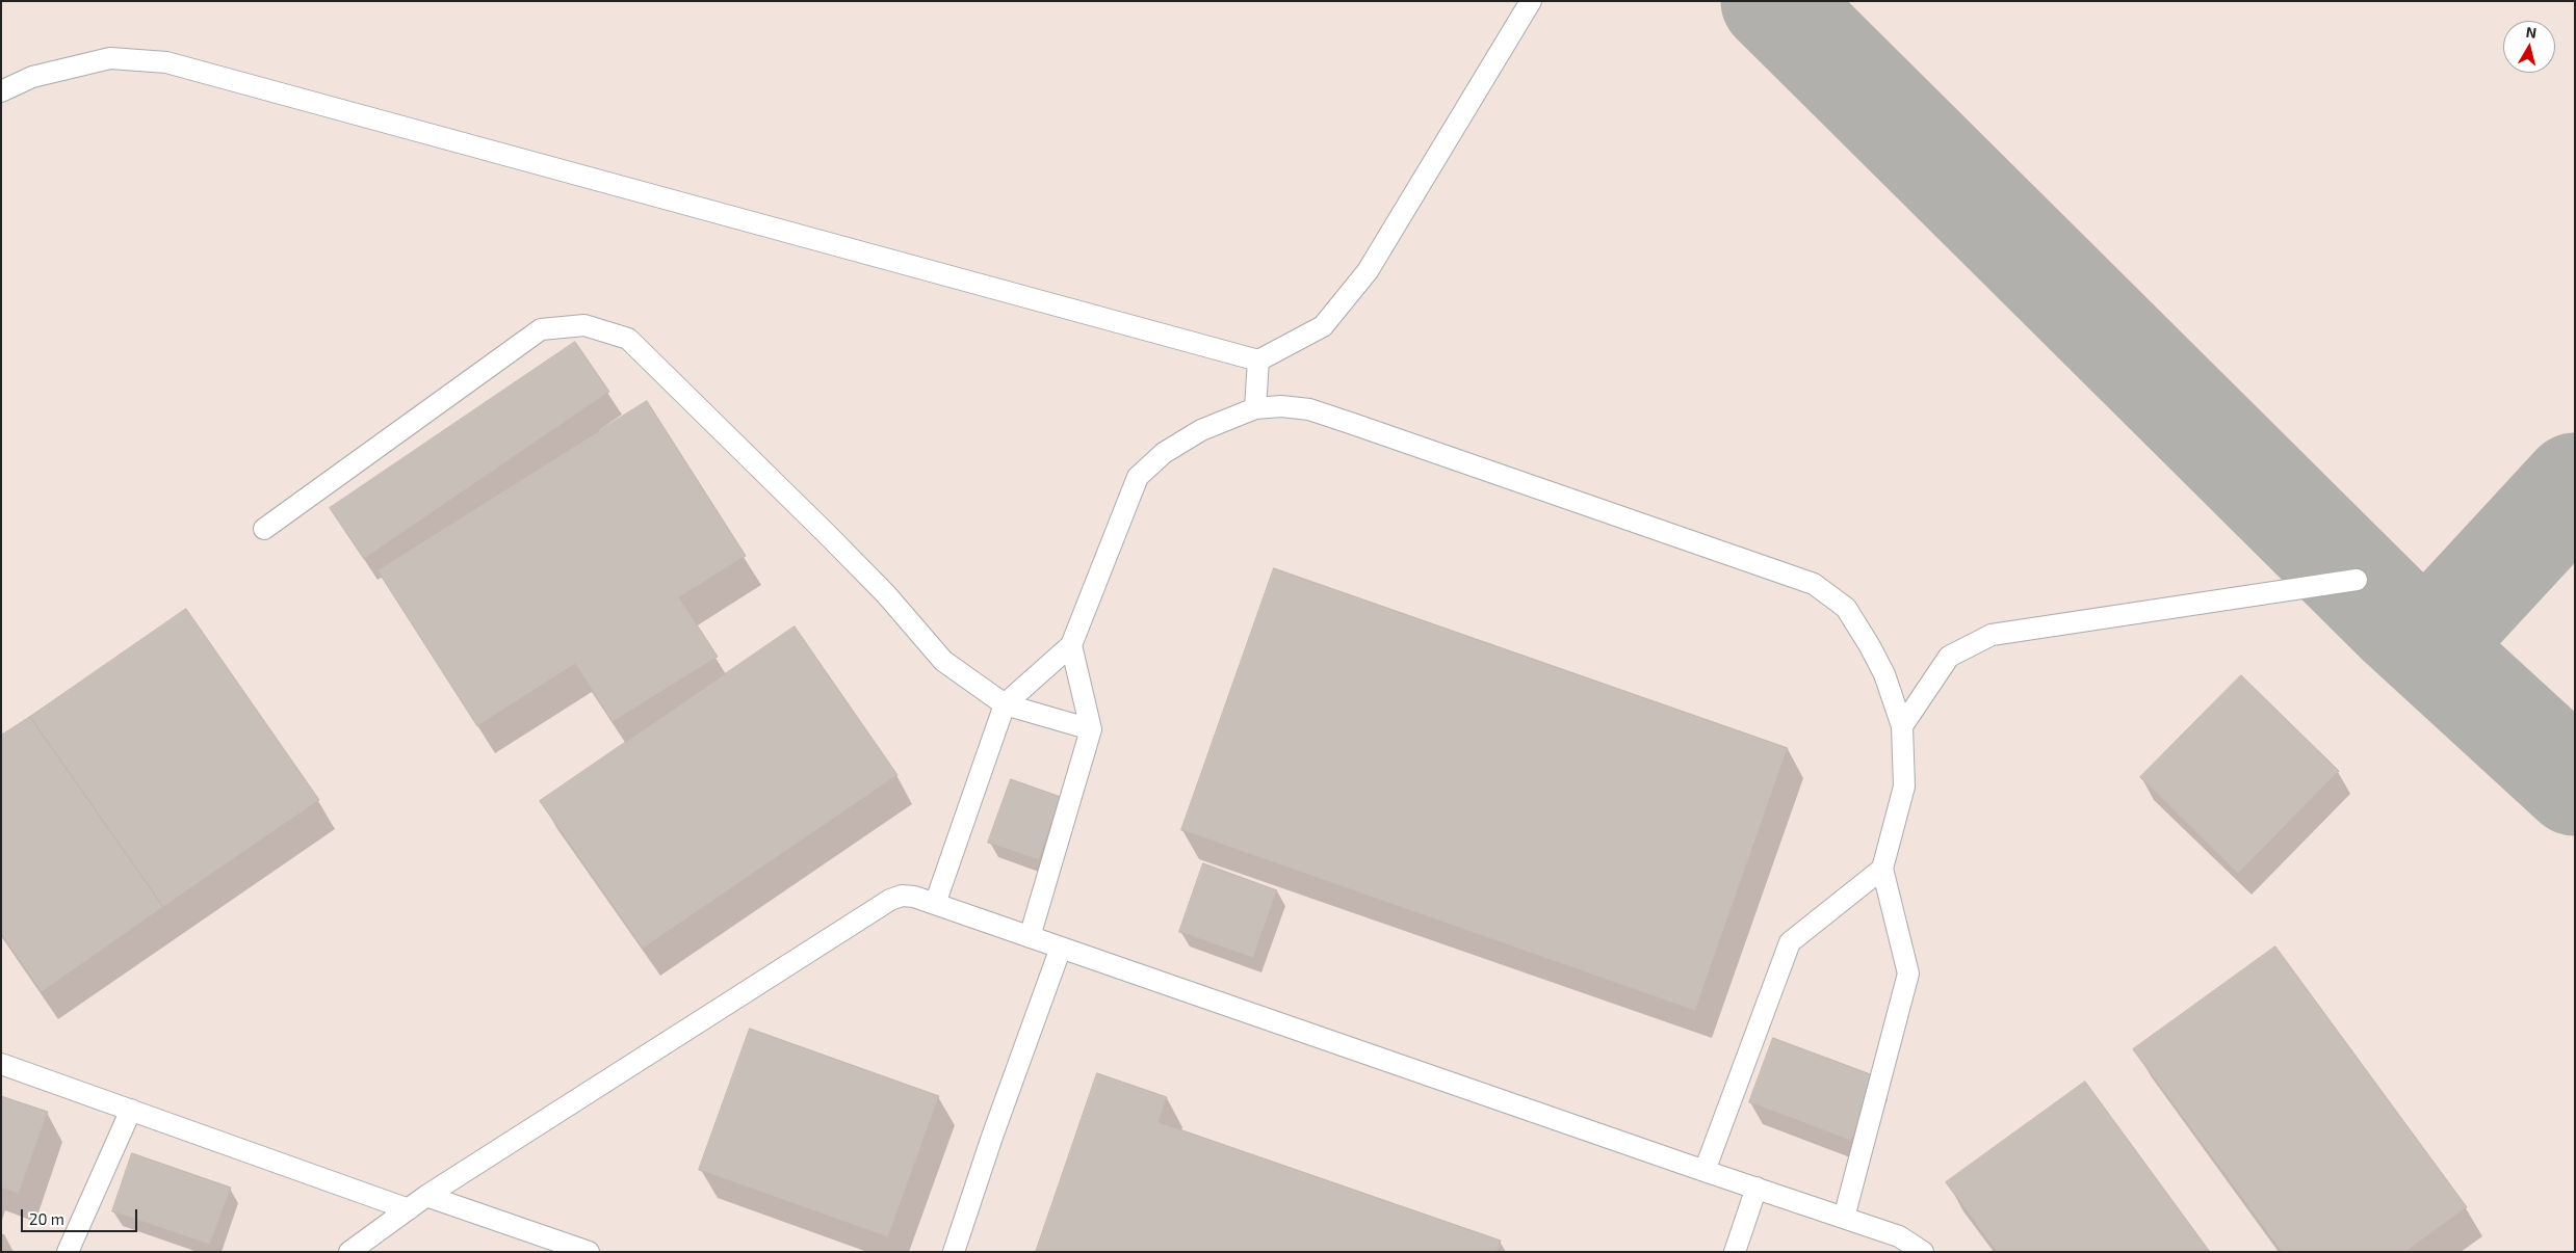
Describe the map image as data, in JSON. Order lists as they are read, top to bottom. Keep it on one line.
{"scale_bar":"20 m","north":"top"}
